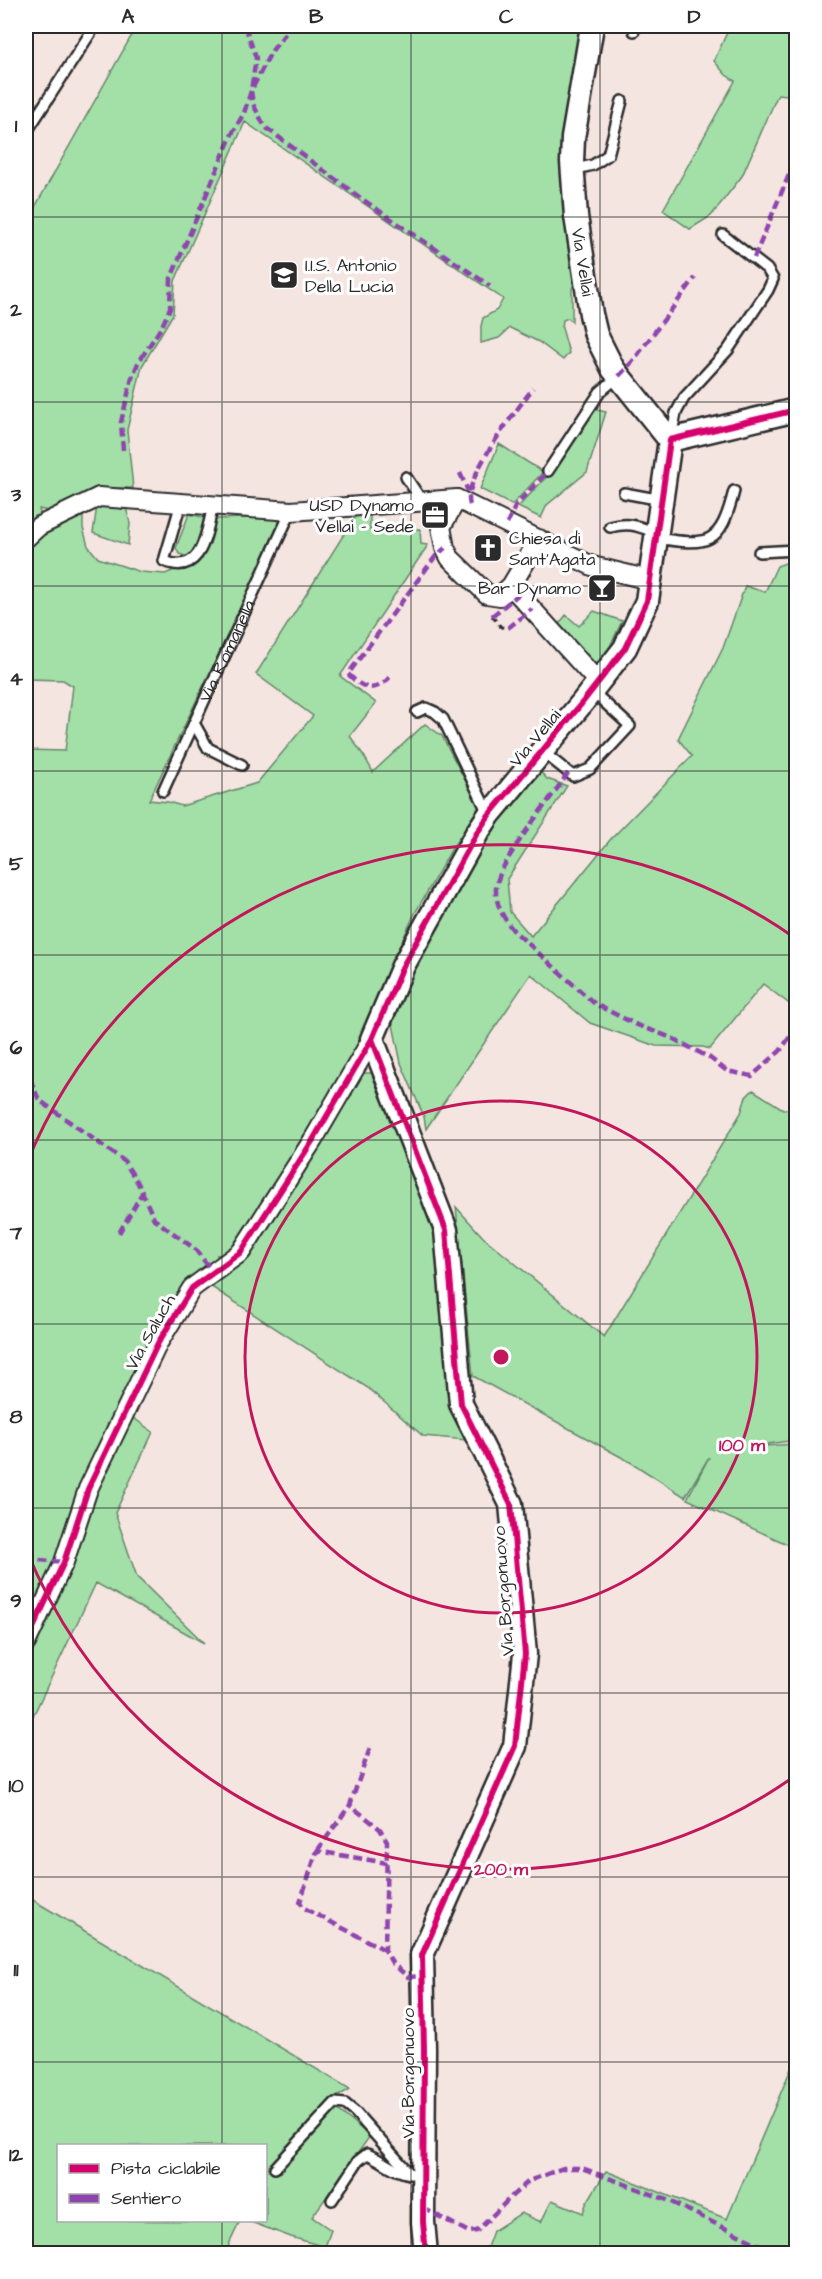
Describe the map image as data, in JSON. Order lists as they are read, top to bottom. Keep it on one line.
{"streets":{"street":["Via Vellai","Via Saluch","Via Borgonuovo"],"lane":["Via Romanella"]},"crossings":[["Via Vellai","Via Saluch"],["Via Vellai","Via Borgonuovo"],["Via Saluch","Via Borgonuovo"]],"places":{"school or university":["I.I.S. Antonio Della Lucia"],"office":["USD Dynamo Vellai - Sede"],"church":["Chiesa di Sant'Agata"],"bar":["Bar Dynamo"]},"legend":["Pista ciclabile","Sentiero"],"grid":{"columns":["A","B","C","D"],"rows":["1","2","3","4","5","6","7","8","9","10","11","12"]},"rings":["100 m","200 m"]}
